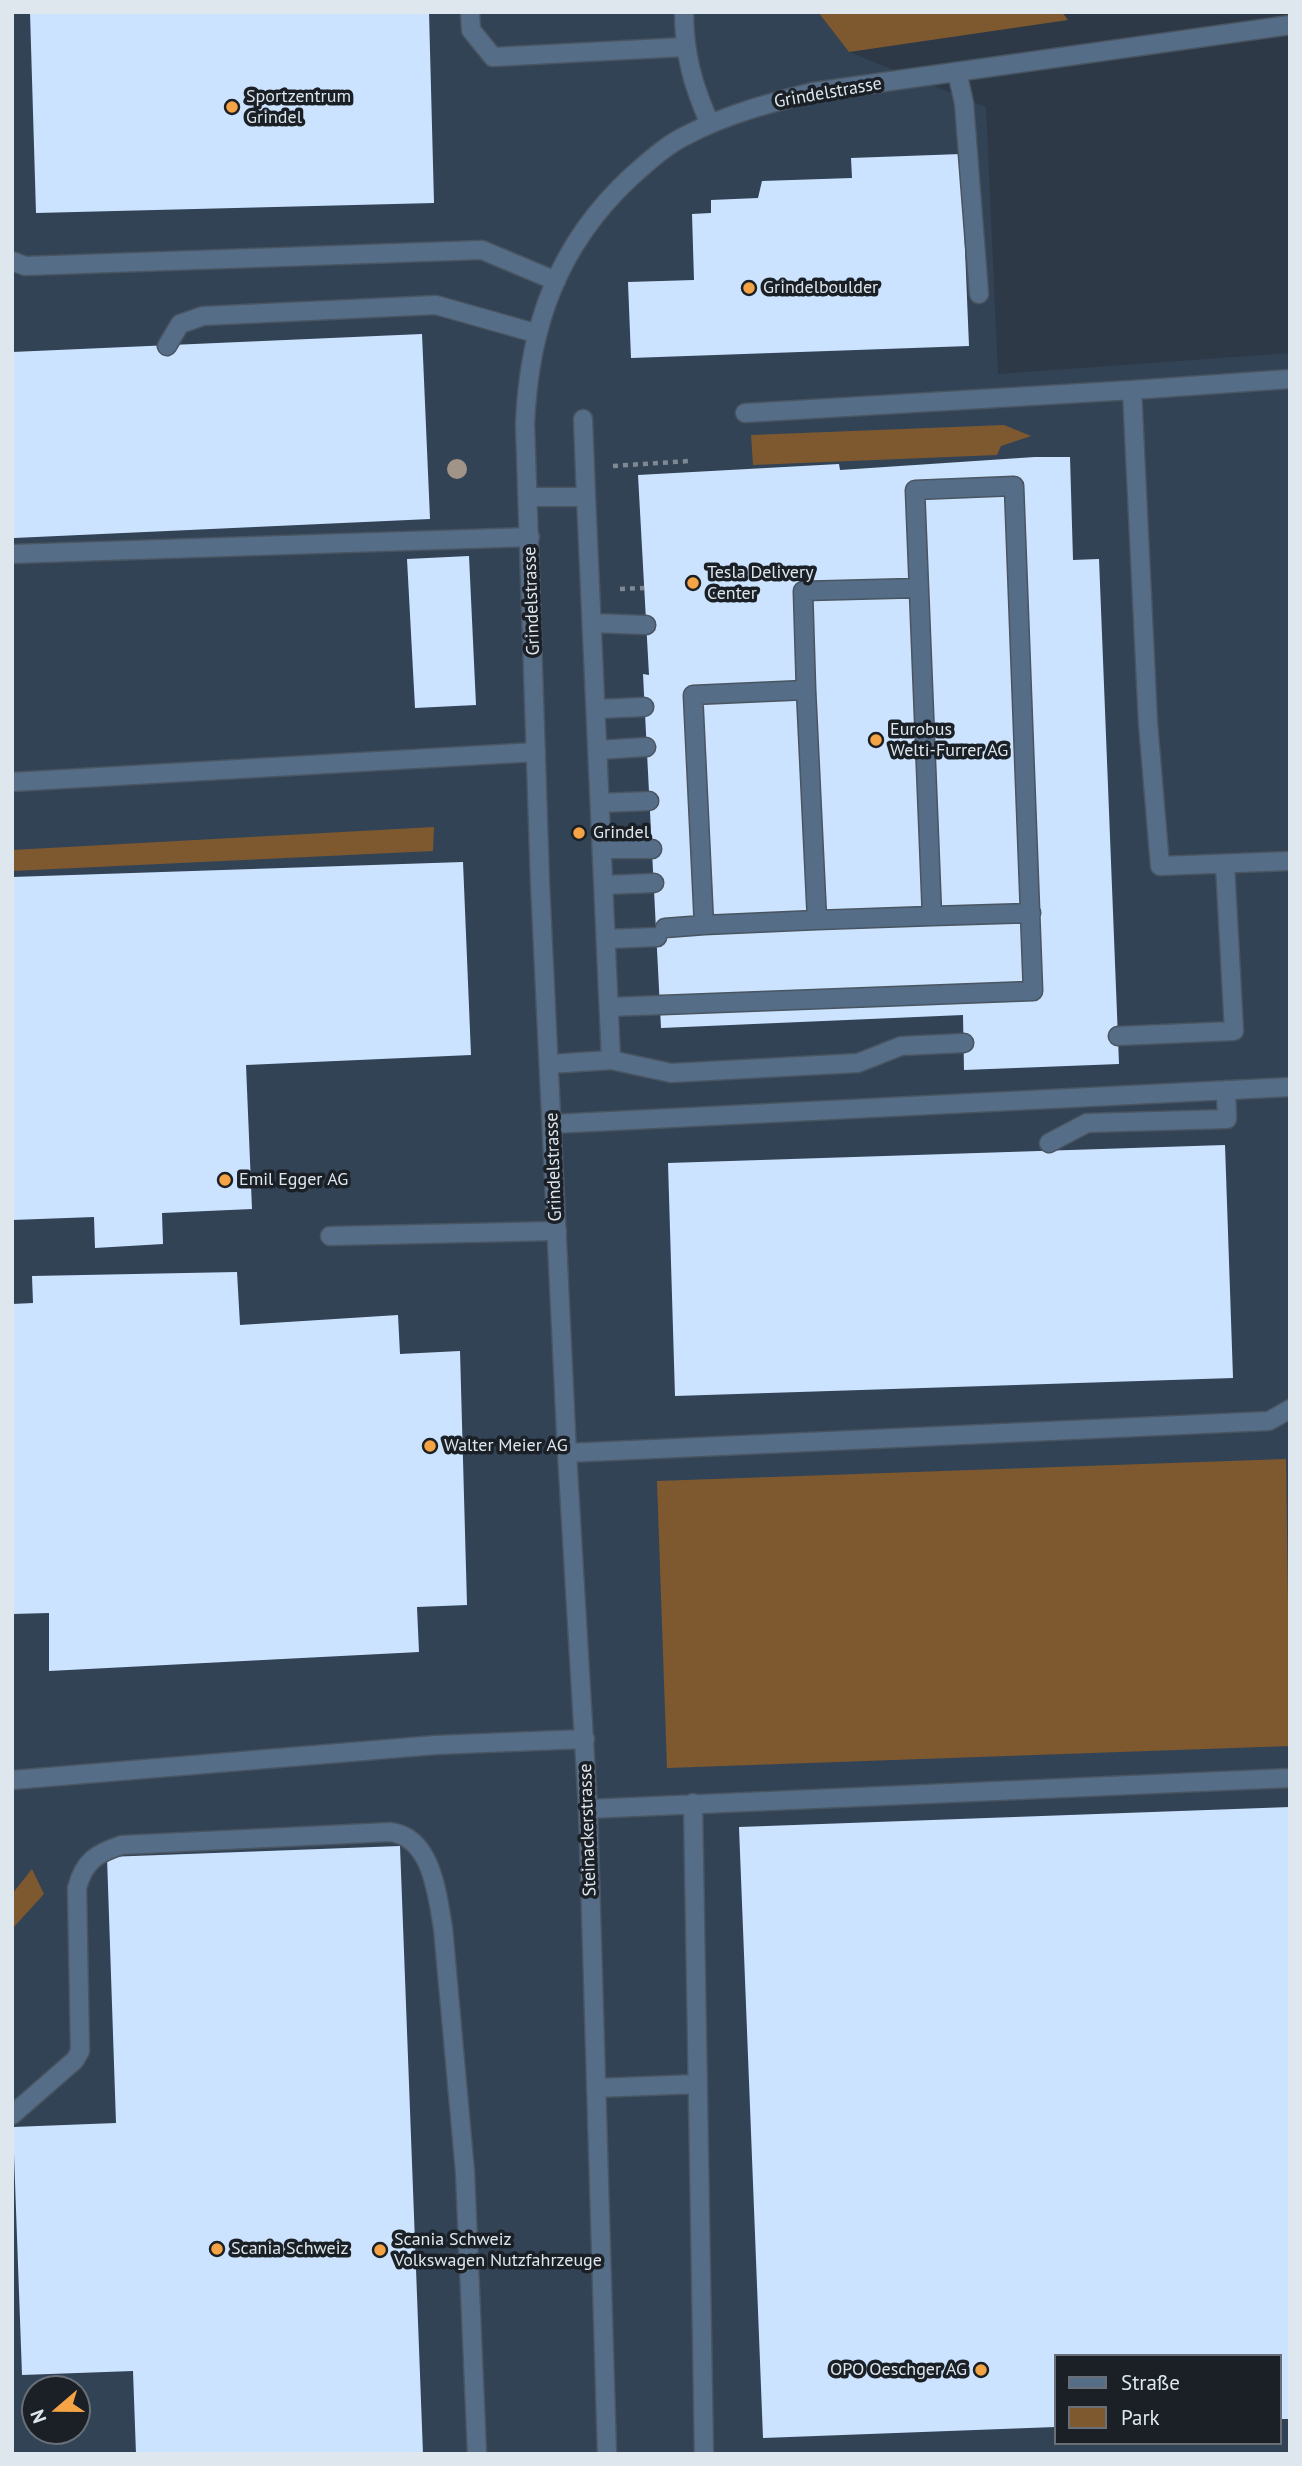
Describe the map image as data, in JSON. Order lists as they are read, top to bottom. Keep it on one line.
{"streets":{"street":["Grindelstrasse","Steinackerstrasse"]},"crossings":[["Grindelstrasse","Steinackerstrasse"]],"places":["Sportzentrum Grindel","Grindelboulder","Tesla Delivery Center","Eurobus Welti-Furrer AG","Grindel","Emil Egger AG","Walter Meier AG","Scania Schweiz","Scania Schweiz Volkswagen Nutzfahrzeuge","OPO Oeschger AG"],"legend":["Straße","Park"],"north":"left"}
